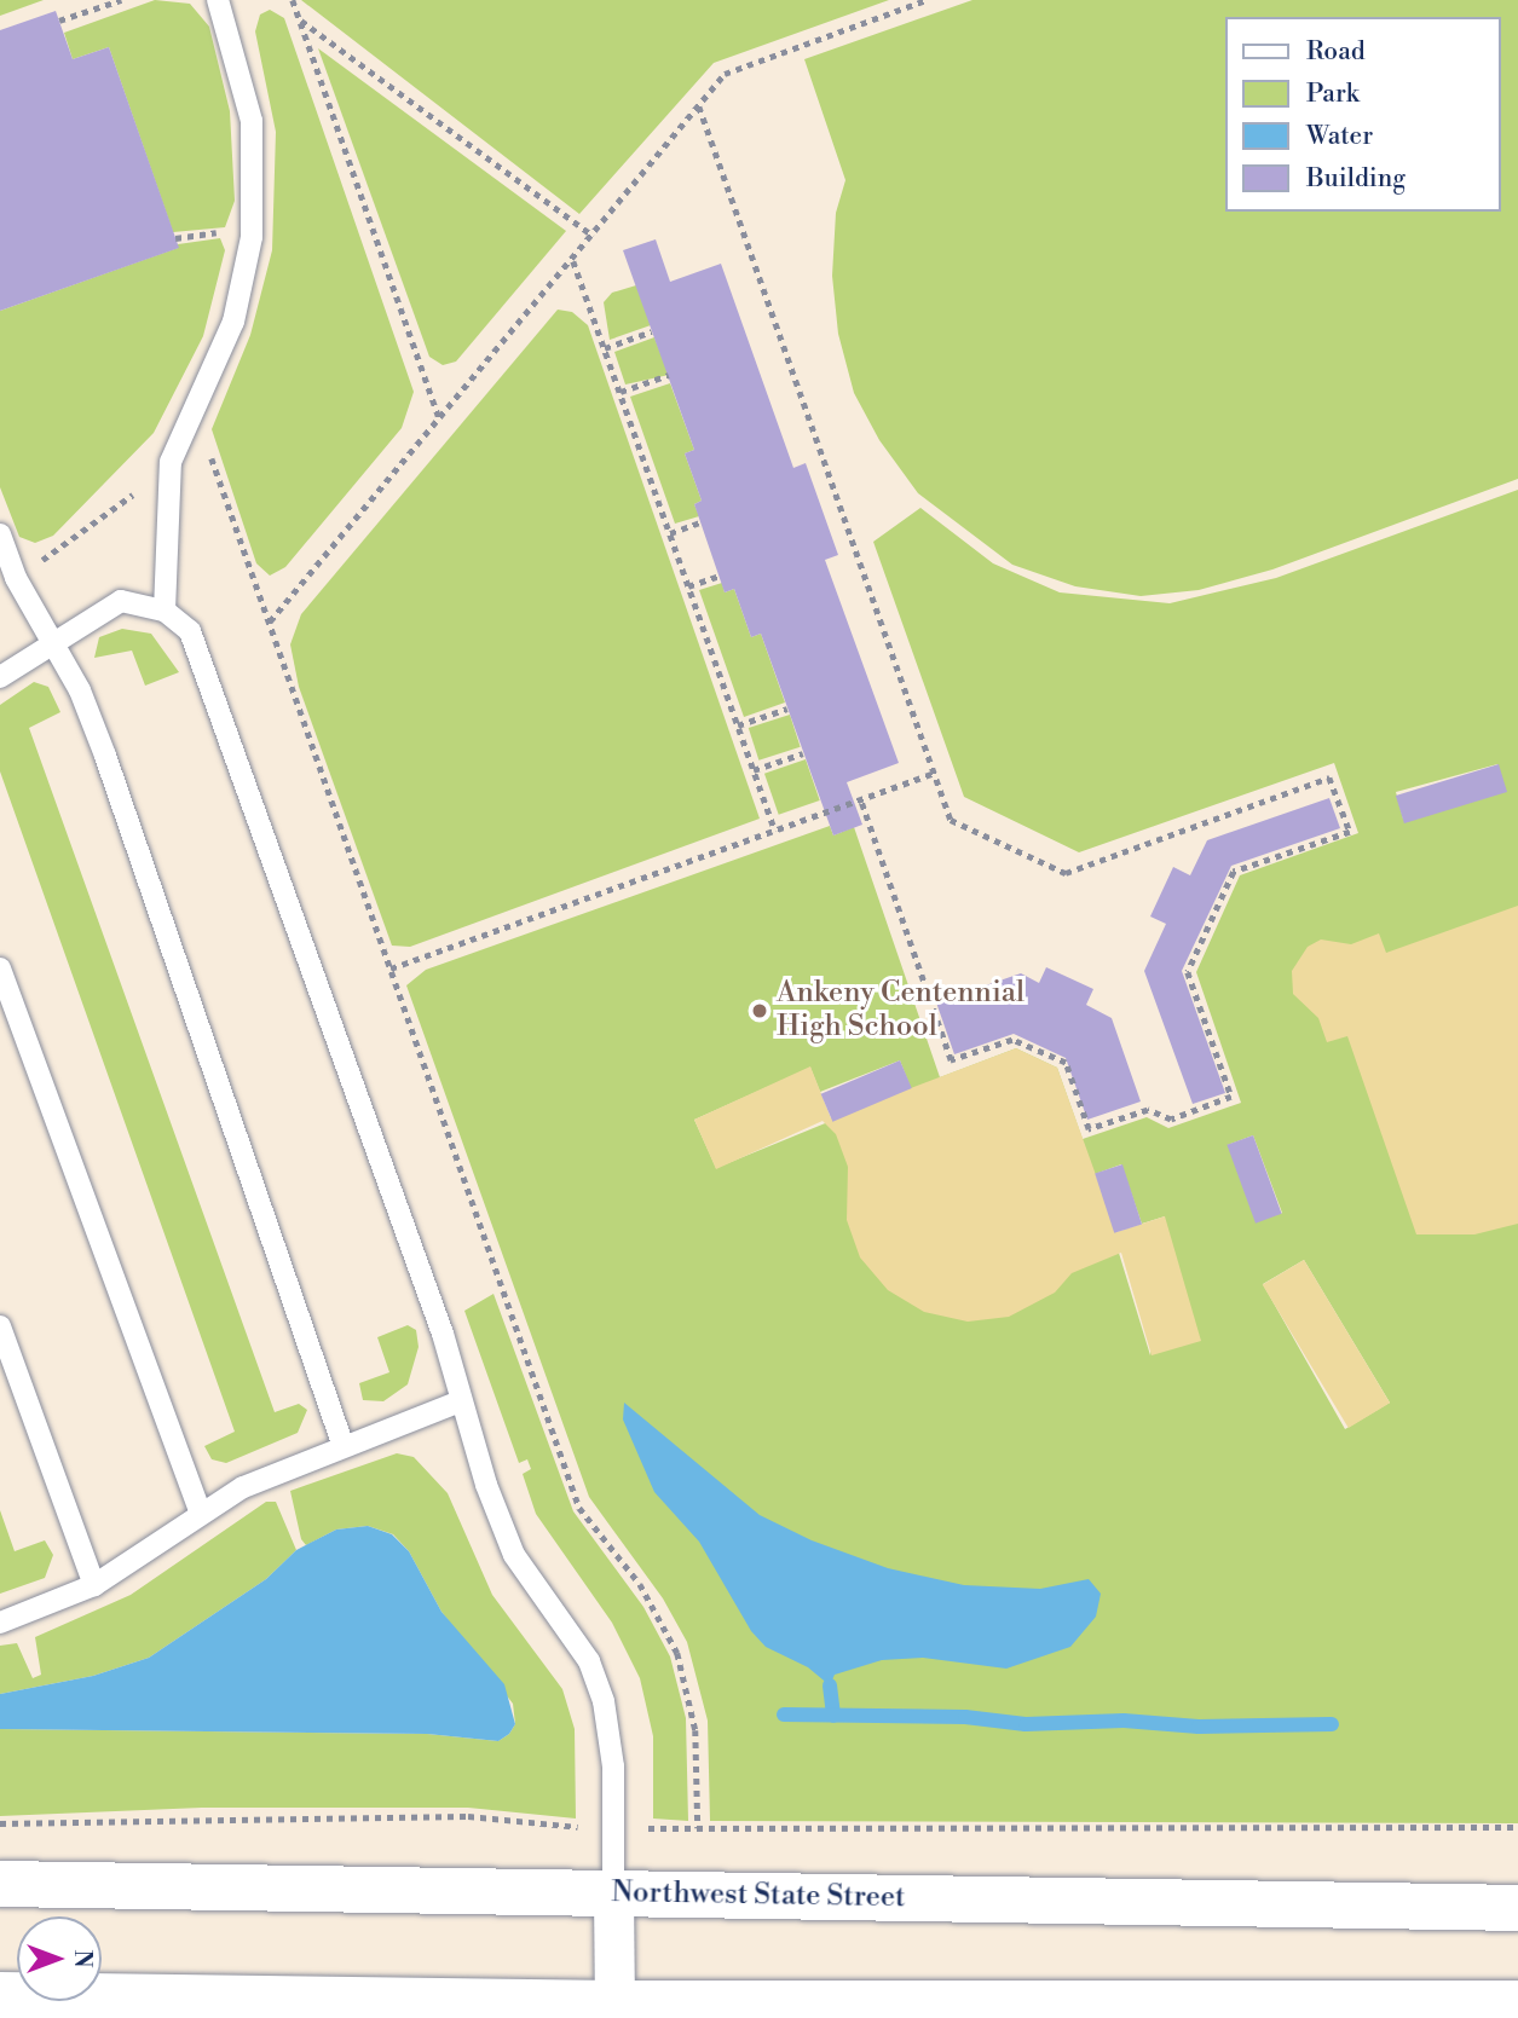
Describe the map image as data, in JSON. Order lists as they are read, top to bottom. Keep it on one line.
{"streets":{"main road":["Northwest State Street"]},"places":["Ankeny Centennial High School"],"legend":["Road","Park","Water","Building"],"north":"right"}
